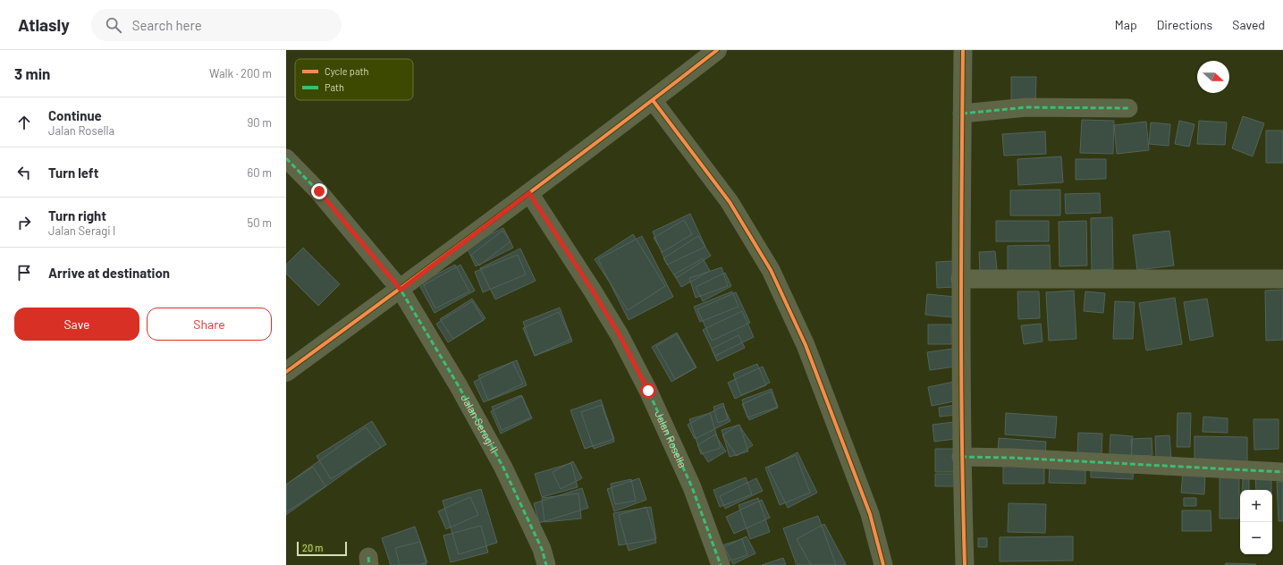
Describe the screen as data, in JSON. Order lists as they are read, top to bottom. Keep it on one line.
{"streets":{"street":["Jalan Seragi II","Jalan Rosella"]},"legend":["Cycle path","Path"],"scale_bar":"20 m","north":"right","page":{"header":"Atlasly","search":"Search here","nav":["Map","Directions","Saved"],"heading":["3 min","Walk · 200 m"],"list":[["Continue","Jalan Rosella","90 m"],["Turn left","60 m"],["Turn right","Jalan Seragi I","50 m"],"Arrive at destination"],"buttons":["Save","Share"],"map_buttons":["+","−"],"scale":"20 m"}}
